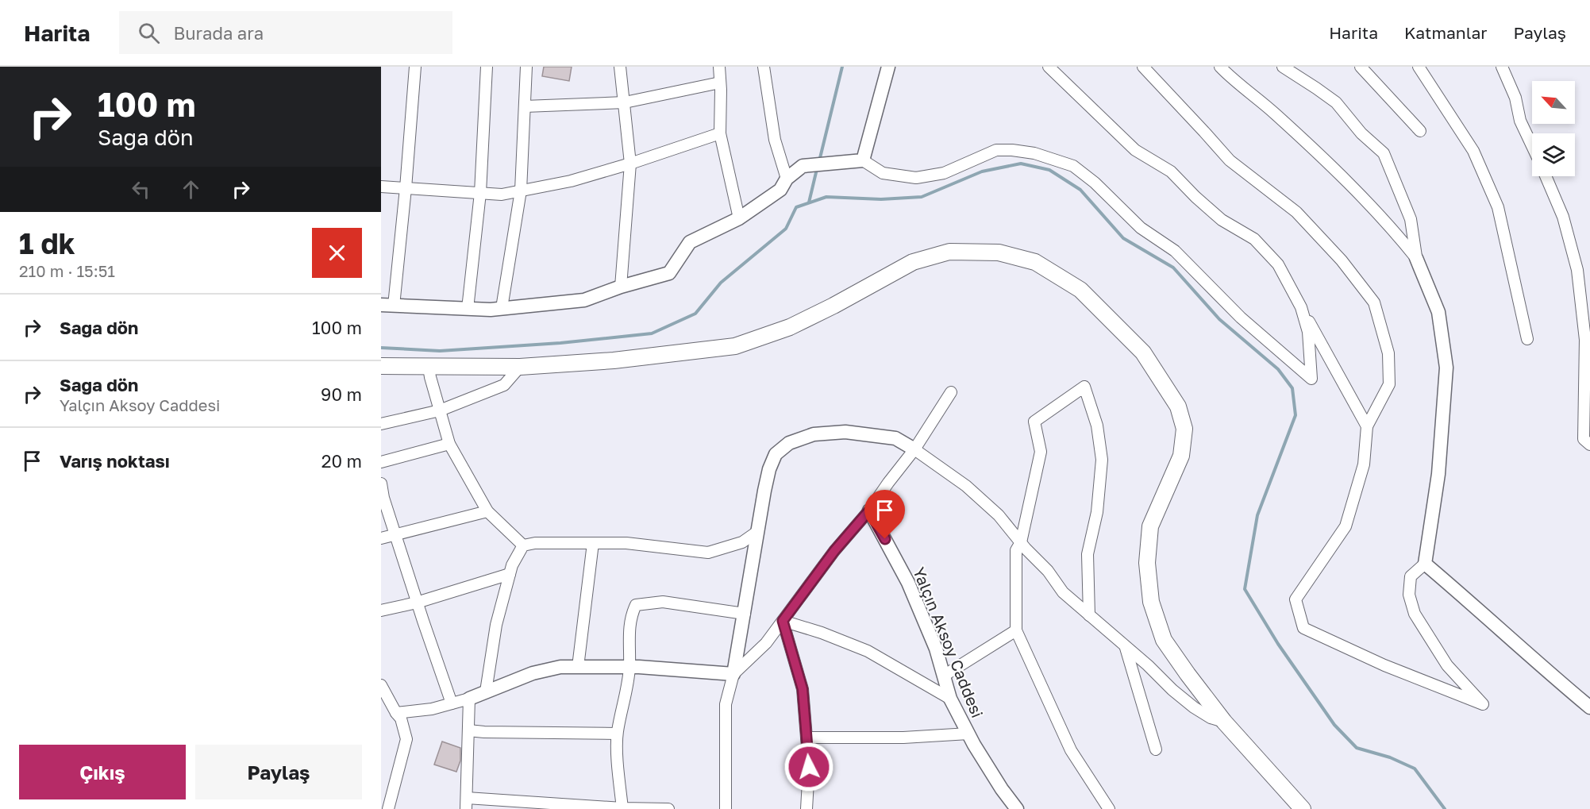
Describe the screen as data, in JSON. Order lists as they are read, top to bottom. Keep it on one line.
{"streets":{"street":["Yalçın Aksoy Caddesi"]},"north":"top left","page":{"header":"Harita","search":"Burada ara","nav":["Harita","Katmanlar","Paylaş"],"turn":["100 m","Sağa dön"],"heading":["1 dk","210 m · 15:51"],"list":[{"name":"Sağa dön","value":"100 m"},{"name":"Sağa dön","note":"Yalçın Aksoy Caddesi","value":"90 m"},{"name":"Varış noktası","value":"20 m"}],"buttons":["Çıkış","Paylaş"]}}
